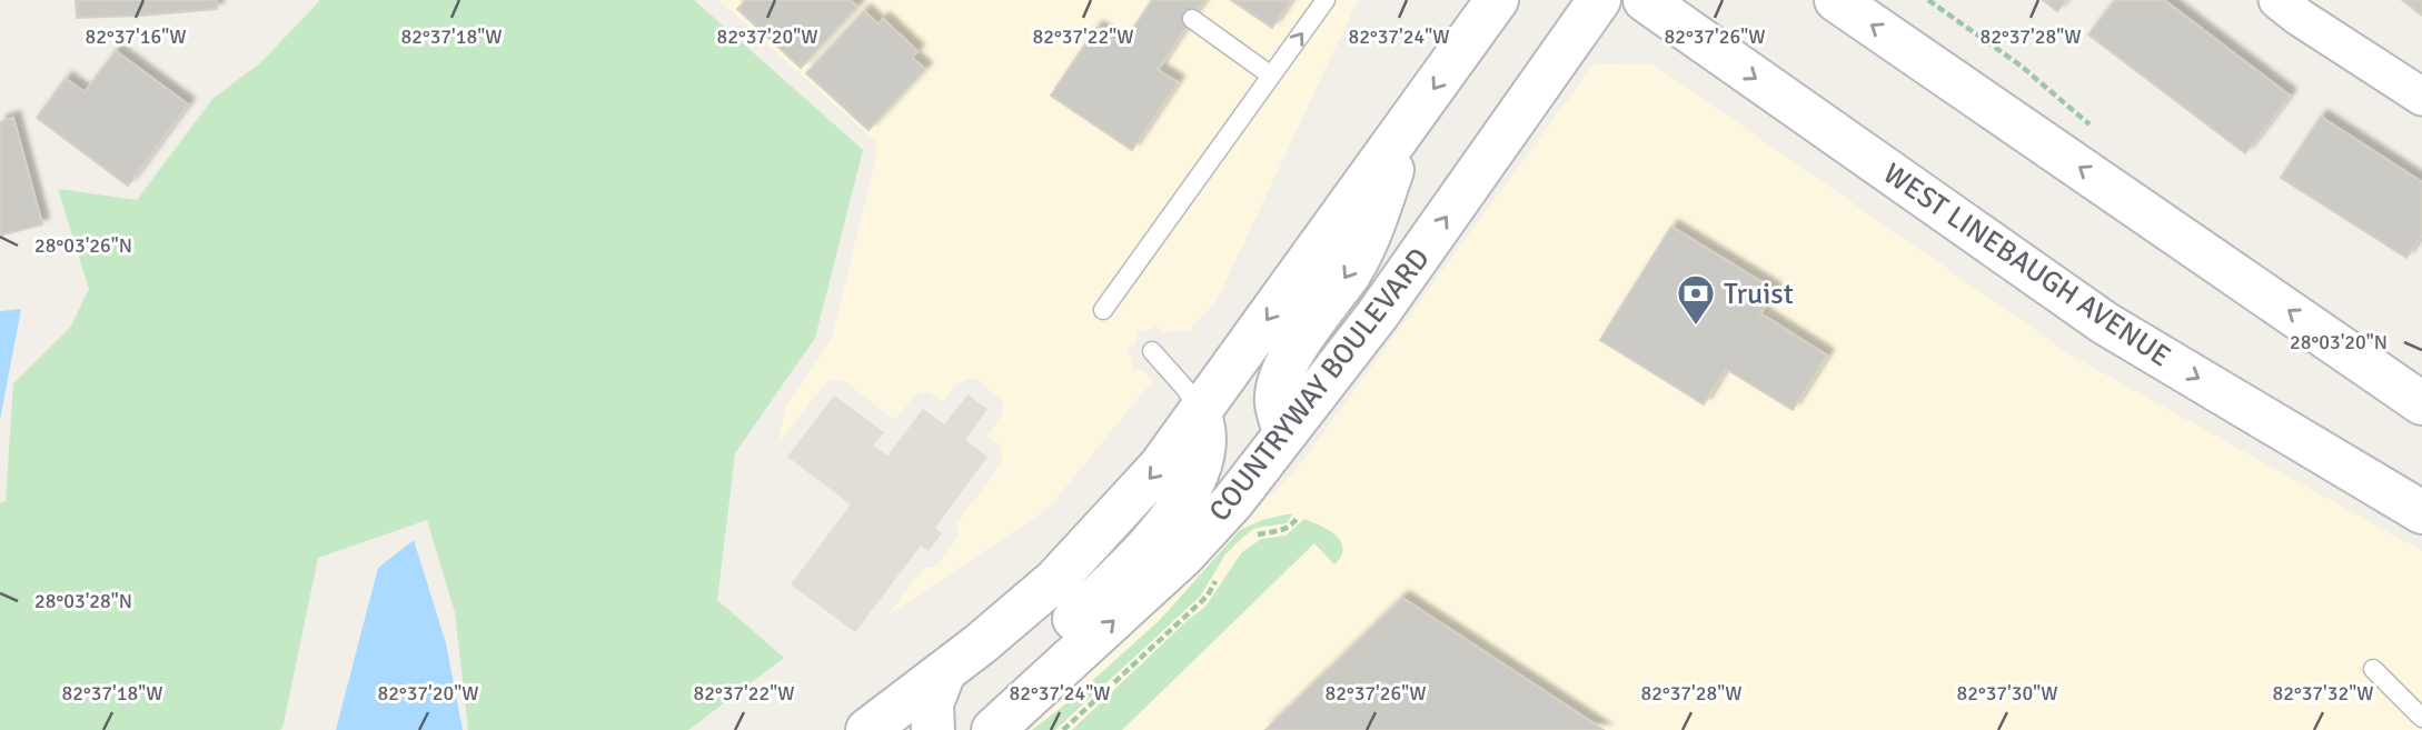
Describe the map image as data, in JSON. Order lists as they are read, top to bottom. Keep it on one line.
{"streets":{"street":["WEST LINEBAUGH AVENUE","COUNTRYWAY BOULEVARD"]},"places":{"bank":["Truist"]},"coordinates":["82°37'16\"W","82°37'18\"W","82°37'20\"W","82°37'22\"W","82°37'24\"W","82°37'26\"W","82°37'28\"W","28°03'26\"N","28°03'20\"N","28°03'28\"N","82°37'30\"W","82°37'32\"W"]}
